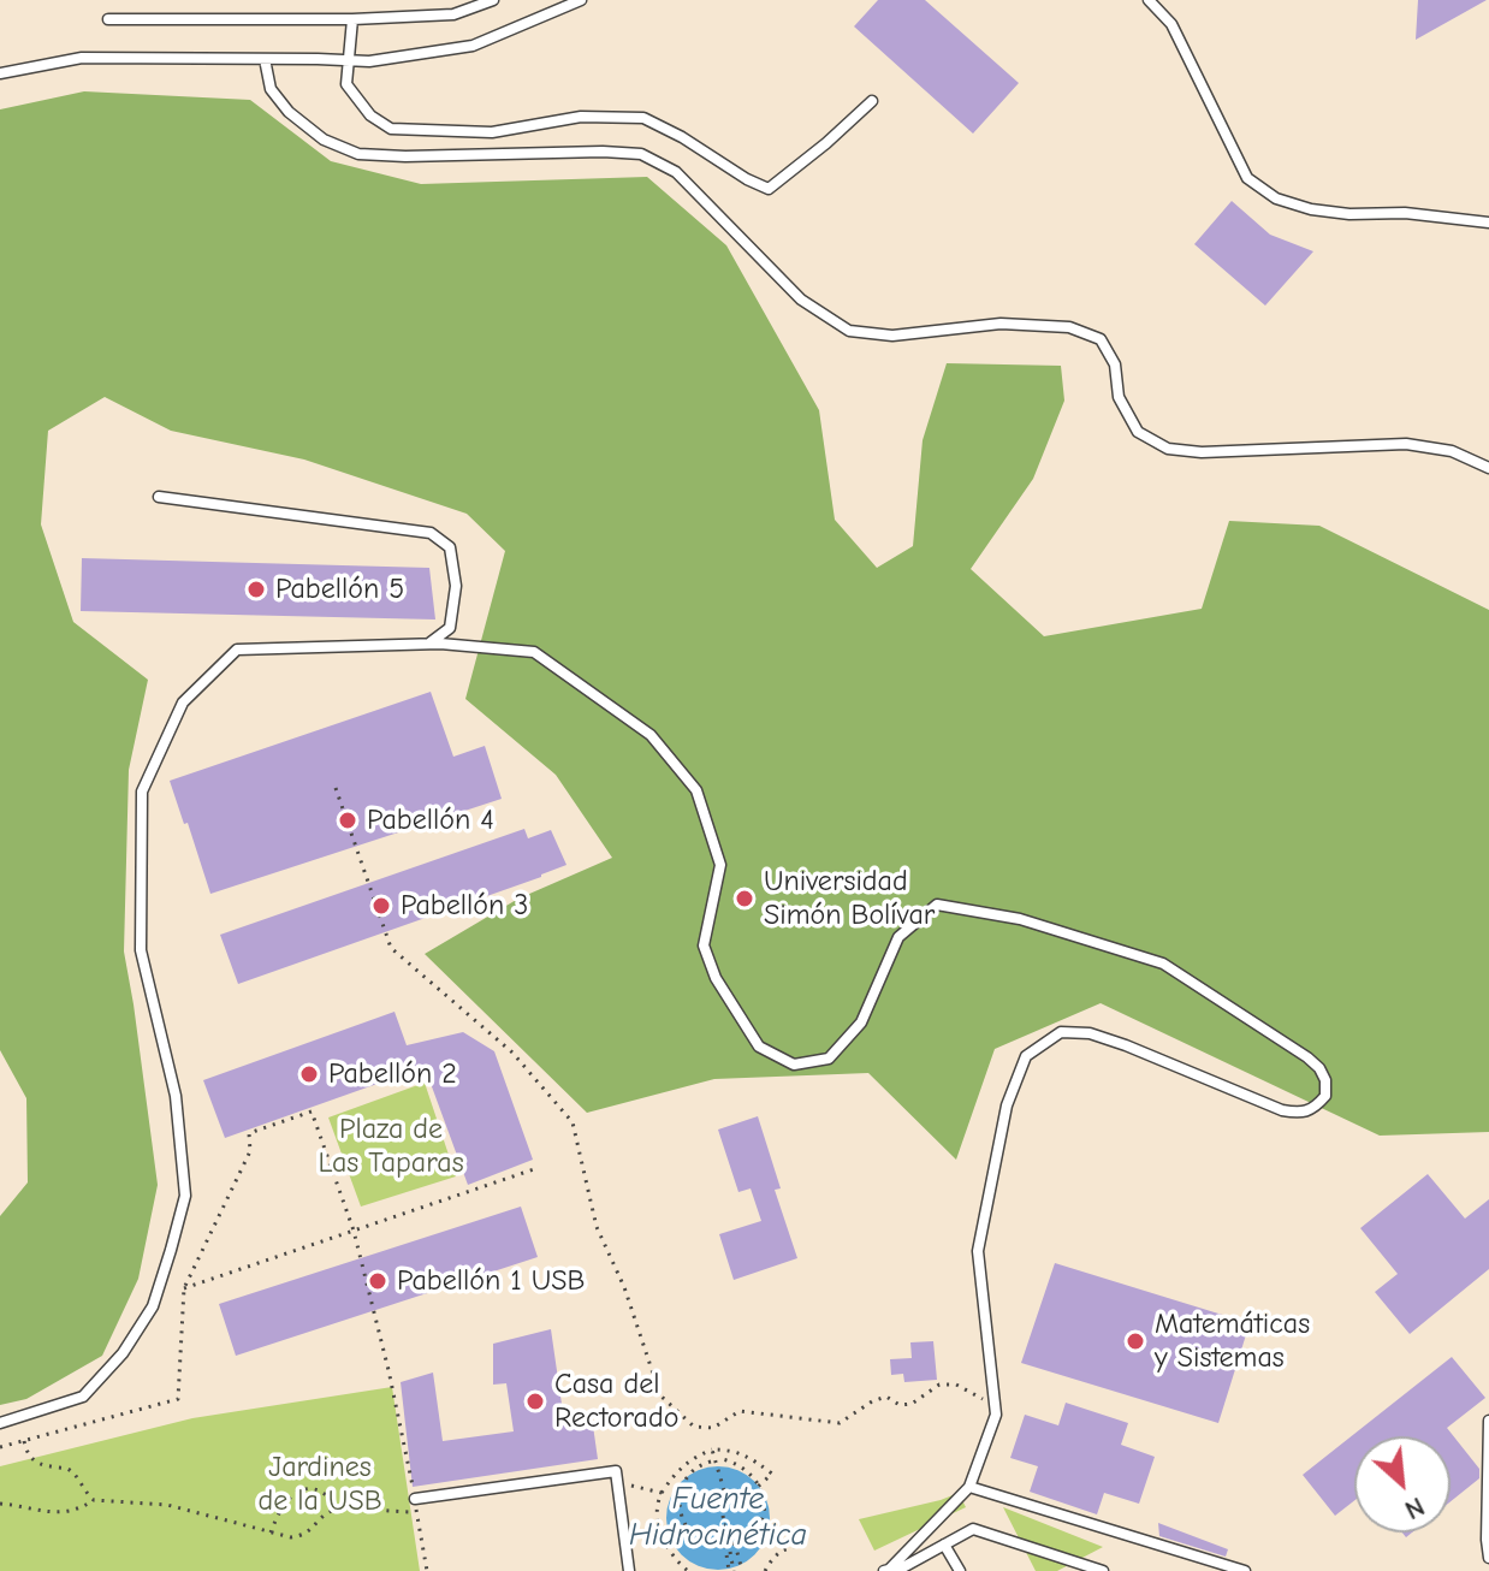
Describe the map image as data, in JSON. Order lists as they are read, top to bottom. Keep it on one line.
{"water":["Fuente Hidrocinética"],"parks":["Plaza de Las Taparas","Jardines de la USB"],"places":["Pabellón 5","Pabellón 4","Universidad Simón Bolívar","Pabellón 3","Pabellón 2","Pabellón 1 USB","Matemáticas y Sistemas","Casa del Rectorado"],"north":"bottom right"}
